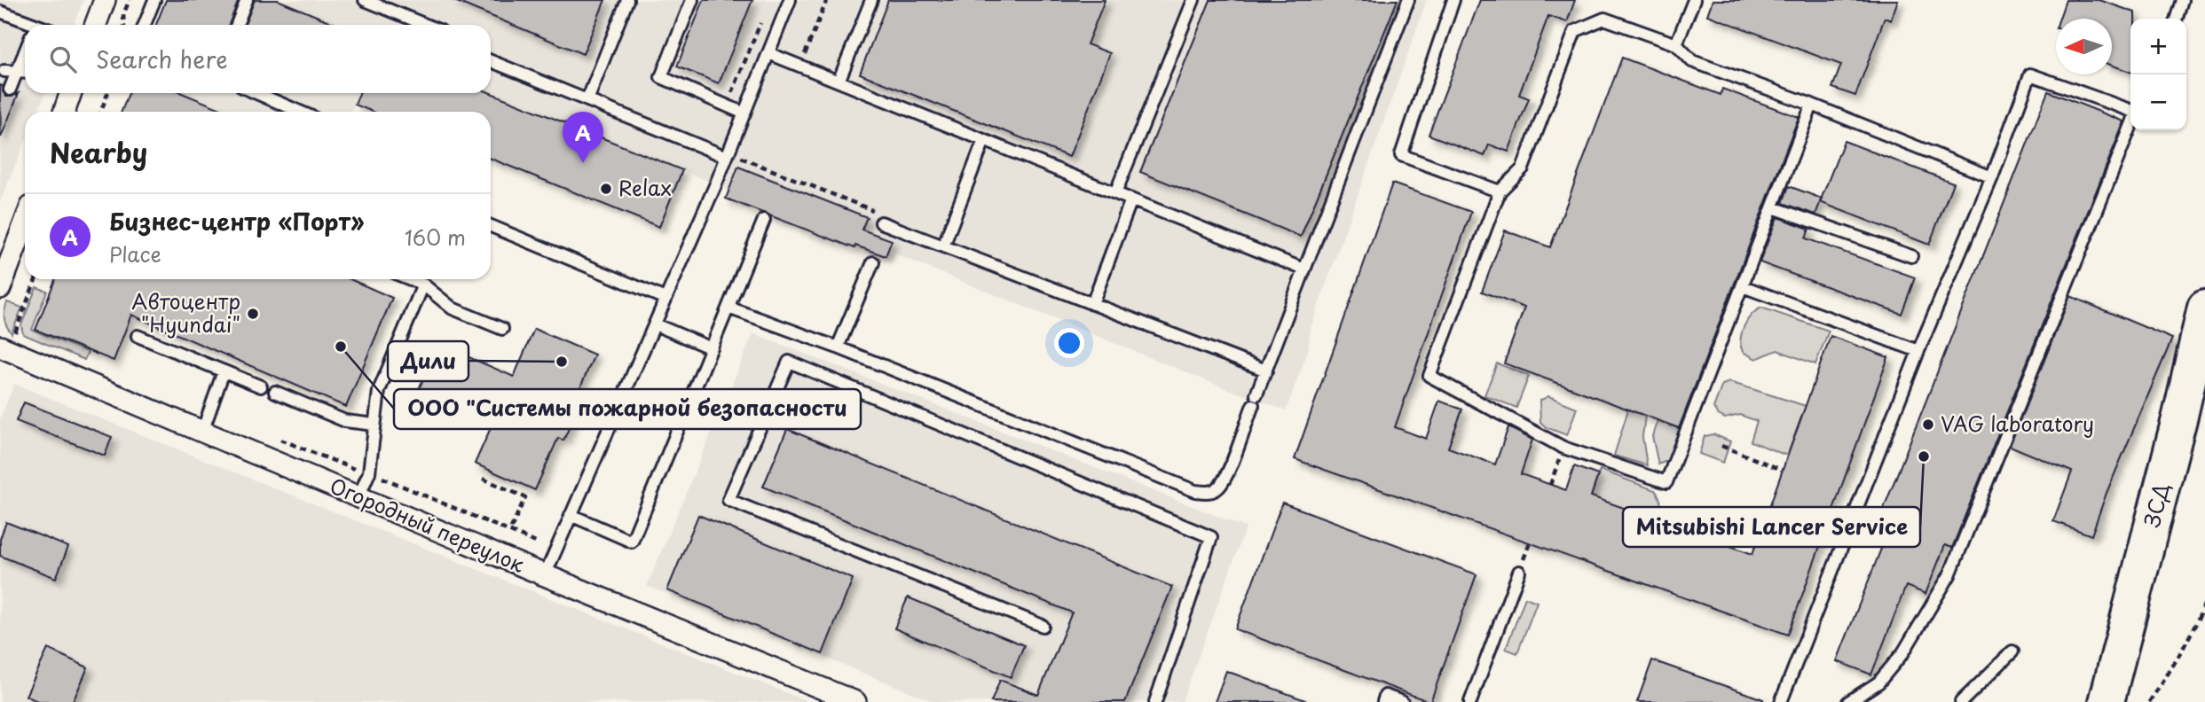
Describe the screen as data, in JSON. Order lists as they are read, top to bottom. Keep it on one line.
{"streets":{"highway":["ЗСД"],"street":["Огородный переулок"]},"places":["Relax","Автоцентр \"Hyundai\"","ООО \"Системы пожарной безопасности","Дили","VAG laboratory","Mitsubishi Lancer Service"],"north":"left","page":{"map_buttons":["+","−"],"search":"Search here","pins":"A","heading":"Nearby","list":[{"mark":"A","name":"Бизнес-центр «Порт»","note":"Place","value":"160 m"}]}}
